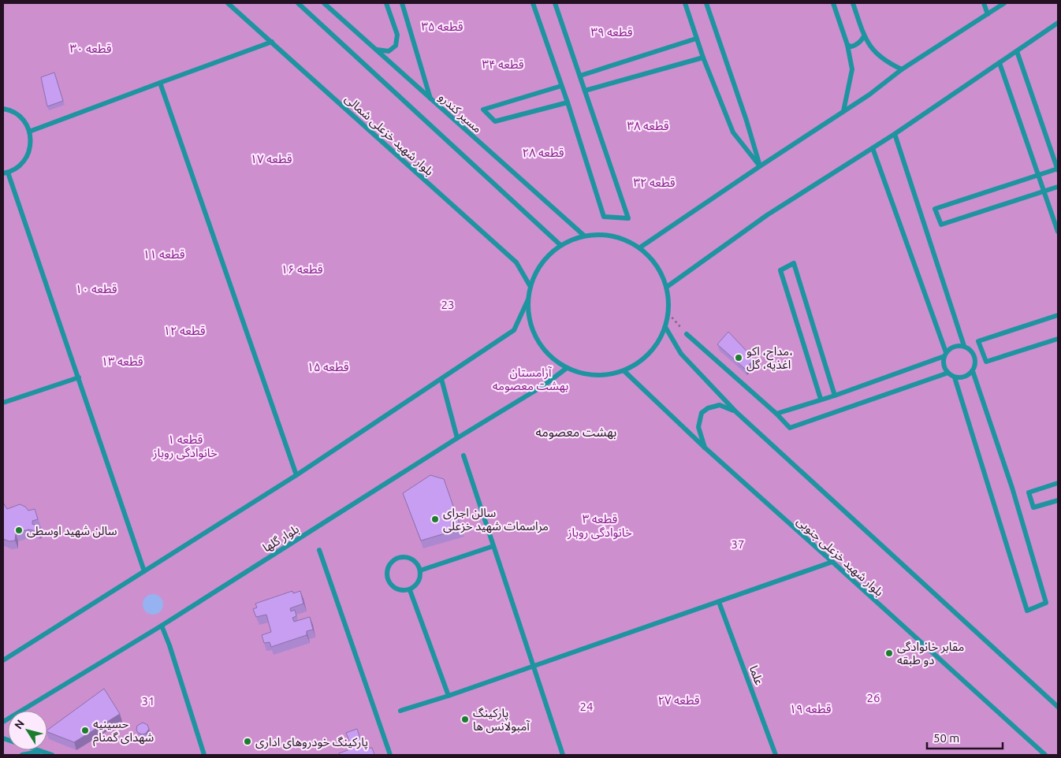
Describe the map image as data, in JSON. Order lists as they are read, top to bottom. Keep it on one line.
{"streets":{"lane":["مسیر کندرو","بلوار شهید خزعلی شمالی","بلوار گلها","بلوار شهید خزعلی جنوبی","علما"]},"crossings":[["مسیر کندرو","بلوار شهید خزعلی شمالی"],["مسیر کندرو","بلوار گلها"],["مسیر کندرو","بلوار شهید خزعلی جنوبی"],["بلوار شهید خزعلی شمالی","بلوار گلها"],["بلوار شهید خزعلی شمالی","بلوار شهید خزعلی جنوبی"],["بلوار گلها","بلوار شهید خزعلی جنوبی"]],"districts":["بهشت معصومه"],"parks":["قطعه ۳۵","قطعه ۳۹","قطعه ۳۰","قطعه ۳۴","قطعه ۳۸","قطعه ۲۸","قطعه ۱۷","قطعه ۳۲","قطعه ۱۱","قطعه ۱۶","قطعه ۱۰","23","قطعه ۱۲","قطعه ۱۳","قطعه ۱۵","آرامستان بهشت معصومه","قطعه ۱ خانوادگی روباز","قطعه ۳ خانوادگی روباز","37","26","قطعه ۲۷","31","24","قطعه ۱۹"],"places":["مداح، اکو، اغذیه، گل","سالن اجرای مراسمات شهید خزعلی","سالن شهید اوسطی","مقابر خانوادگی دو طبقه","پارکینگ آمبولانس ها","حسینیه شهدای گمنام","پارکینگ خودروهای اداری"],"scale_bar":"50 m","north":"top left"}
